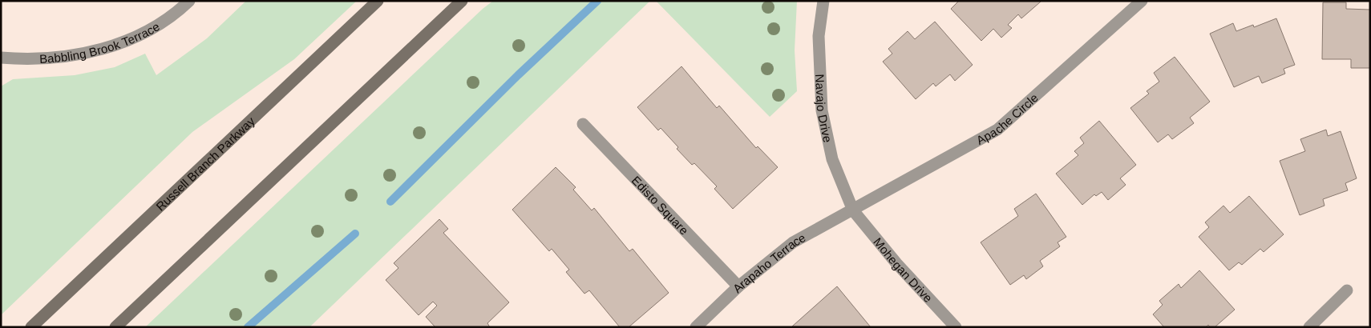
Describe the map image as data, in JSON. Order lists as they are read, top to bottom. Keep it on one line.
{"streets":{"main road":["Russell Branch Parkway"],"street":["Babbling Brook Terrace","Navajo Drive","Apache Circle","Edisto Square","Arapaho Terrace","Mohegan Drive"]},"crossings":[["Navajo Drive","Apache Circle"],["Navajo Drive","Arapaho Terrace"],["Navajo Drive","Mohegan Drive"],["Apache Circle","Arapaho Terrace"],["Apache Circle","Mohegan Drive"],["Edisto Square","Arapaho Terrace"],["Arapaho Terrace","Mohegan Drive"]]}
